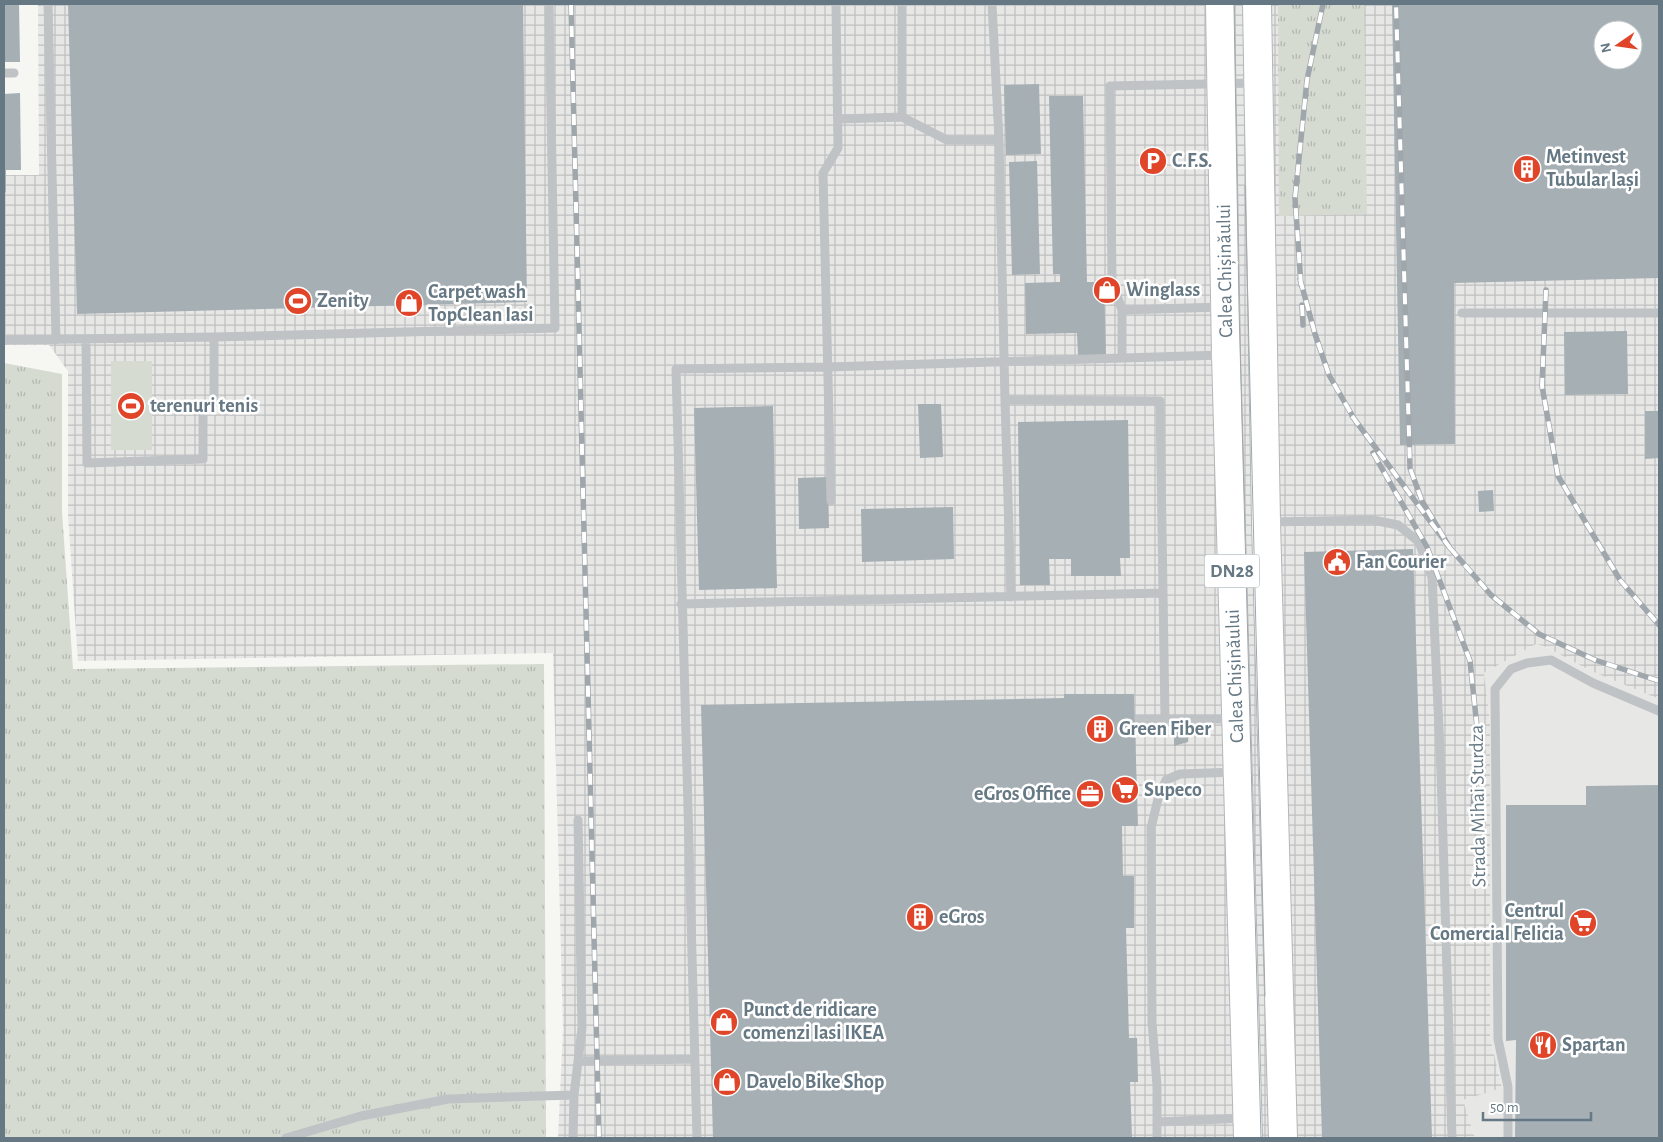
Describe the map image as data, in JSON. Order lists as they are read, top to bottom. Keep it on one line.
{"streets":{"main road":["Calea Chișinăului","DN28"],"lane":["Strada Mihai Sturdza"]},"places":{"parking":["C.F.S."],"building":["Metinvest Tubular Iași","Green Fiber","eGros"],"shop":["Winglass","Carpet wash TopClean Iasi","Punct de ridicare comenzi Iasi IKEA","Davelo Bike Shop"],"sports":["Zenity","terenuri tenis"],"public building":["Fan Courier"],"supermarket":["Supeco","Centrul Comercial Felicia"],"office":["eGros Office"],"restaurant":["Spartan"]},"scale_bar":"50 m","north":"left"}
